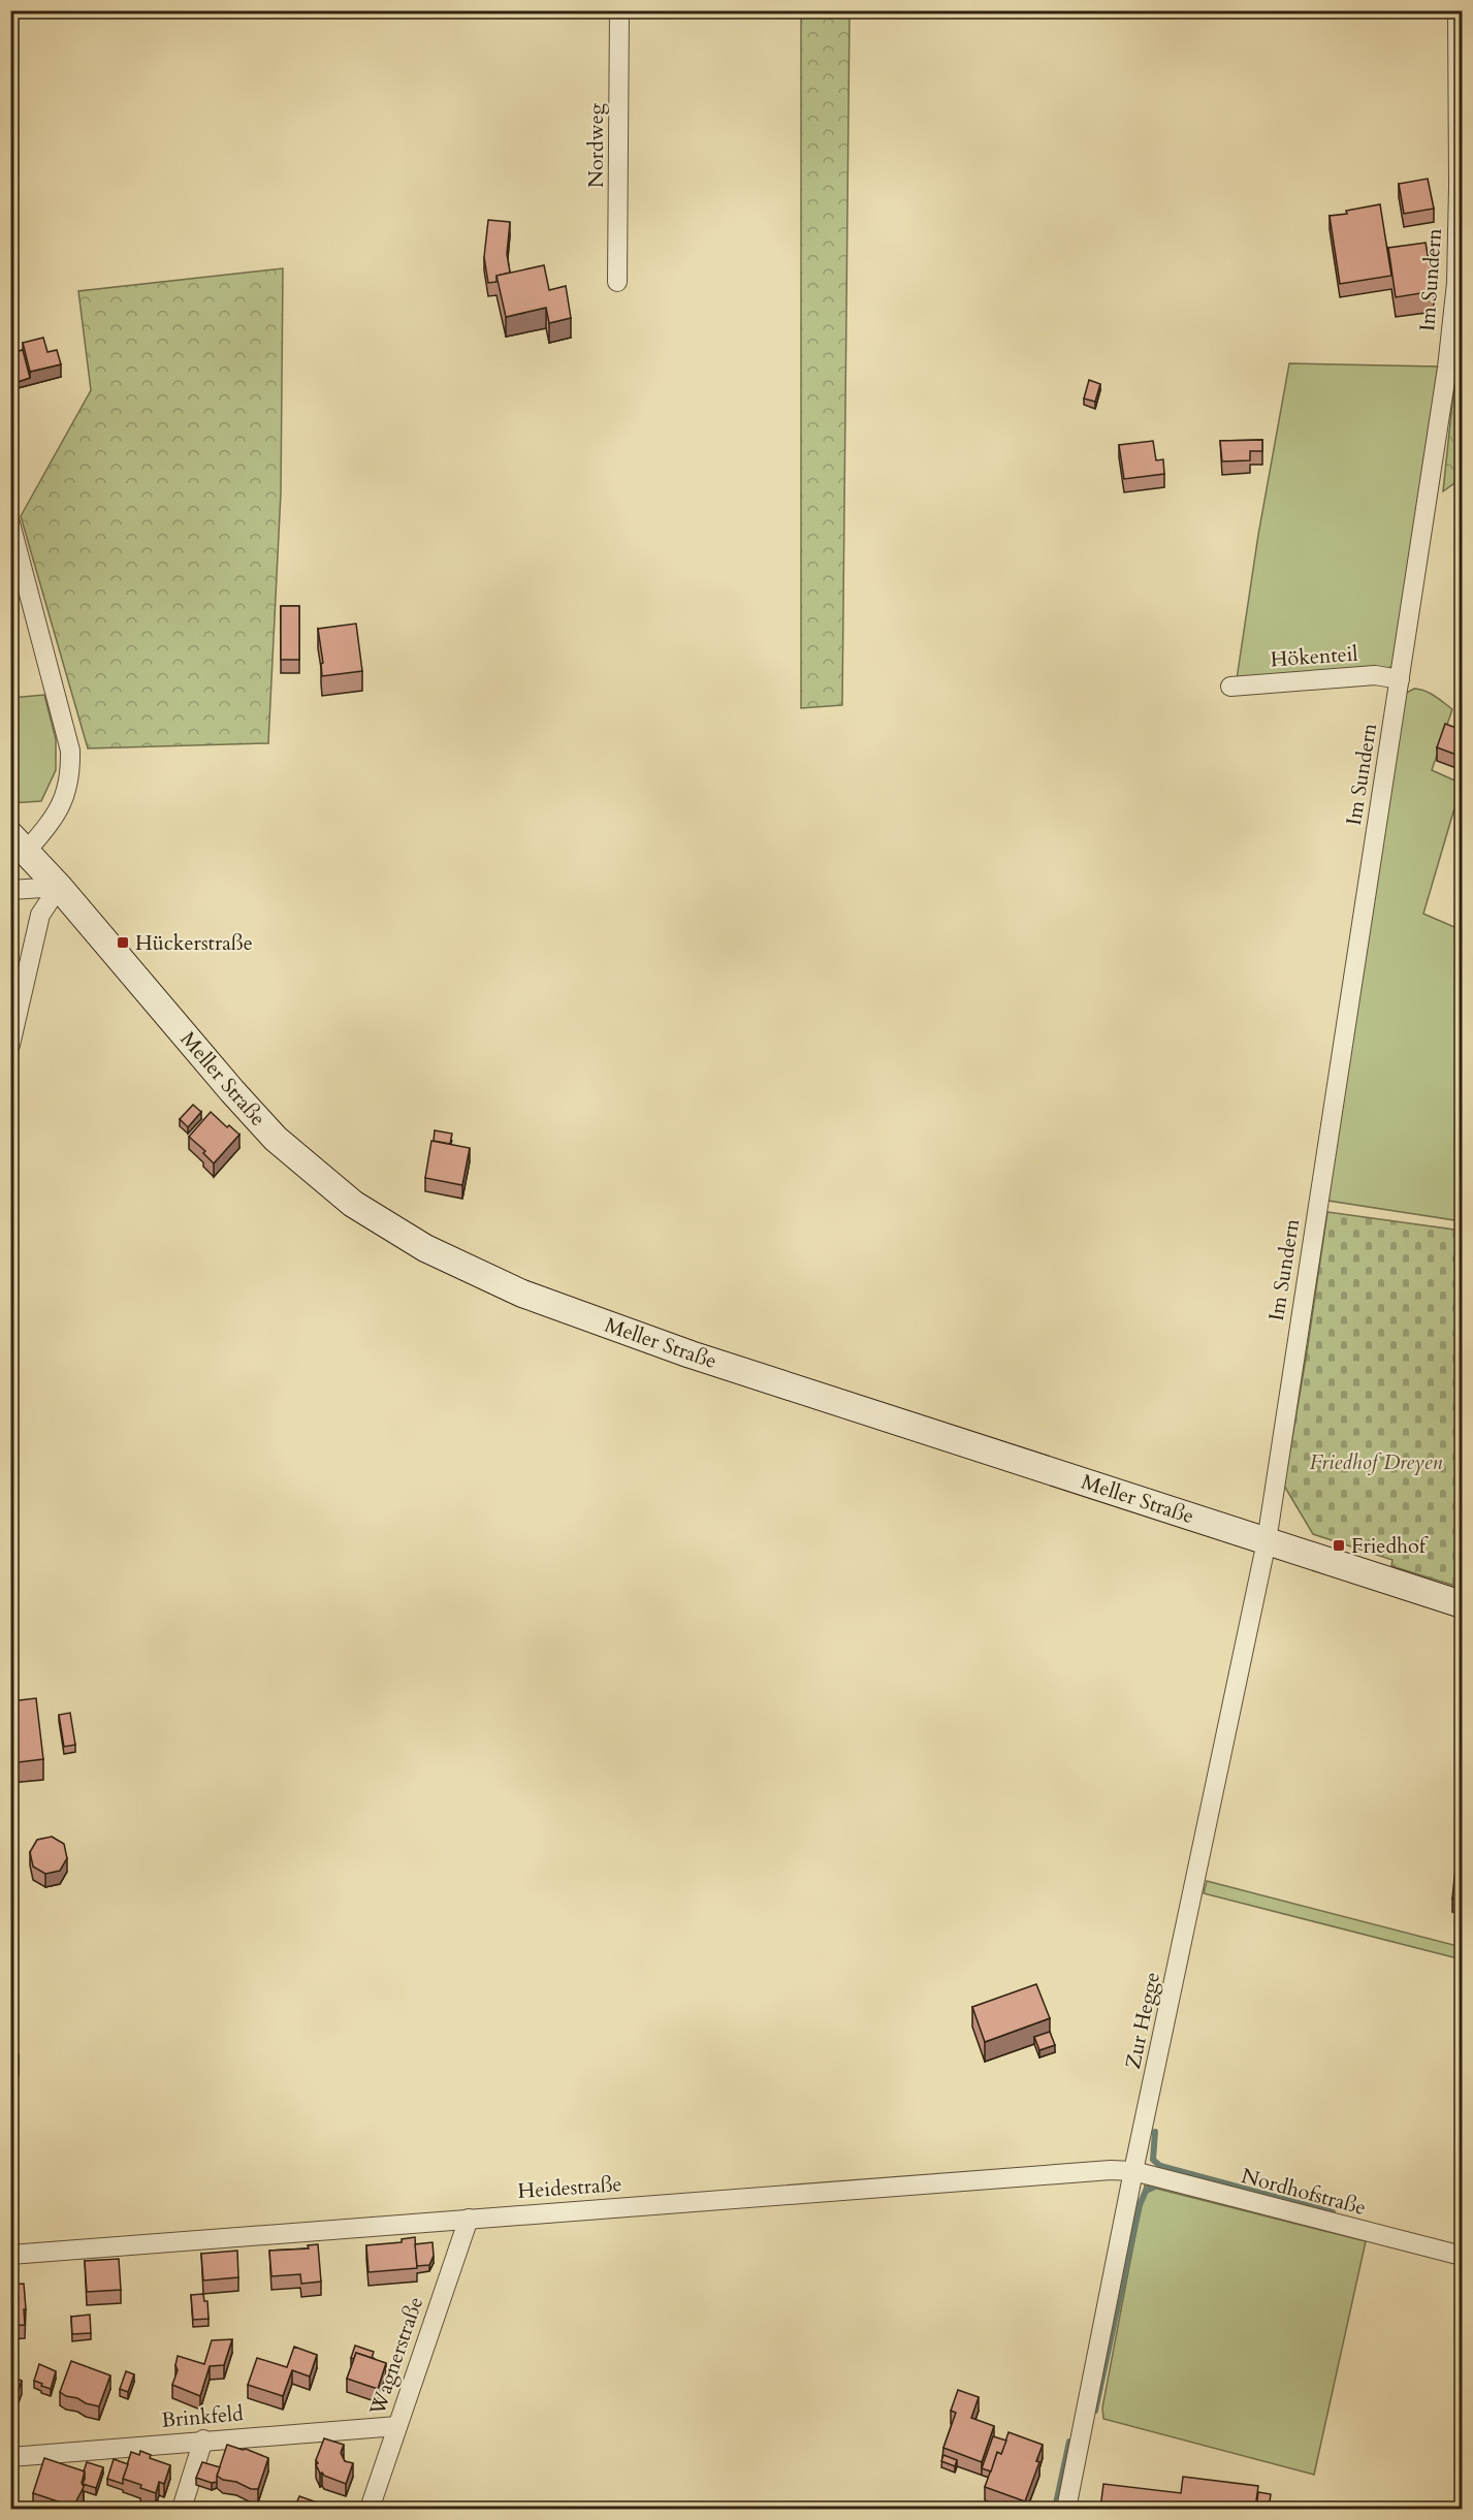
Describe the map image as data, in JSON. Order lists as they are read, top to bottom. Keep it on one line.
{"streets":{"main road":["Meller Straße"],"street":["Nordweg","Im Sundern","Hökenteil","Zur Hegge","Heidestraße","Nordhofstraße","Wagnerstraße","Brinkfeld"]},"crossings":[["Im Sundern","Hökenteil"],["Im Sundern","Meller Straße"],["Im Sundern","Zur Hegge"],["Meller Straße","Zur Hegge"],["Zur Hegge","Heidestraße"],["Zur Hegge","Nordhofstraße"],["Heidestraße","Nordhofstraße"],["Heidestraße","Wagnerstraße"],["Wagnerstraße","Brinkfeld"]],"parks":["Friedhof Dreyen"],"places":{"transit":["Hückerstraße","Friedhof"]}}
